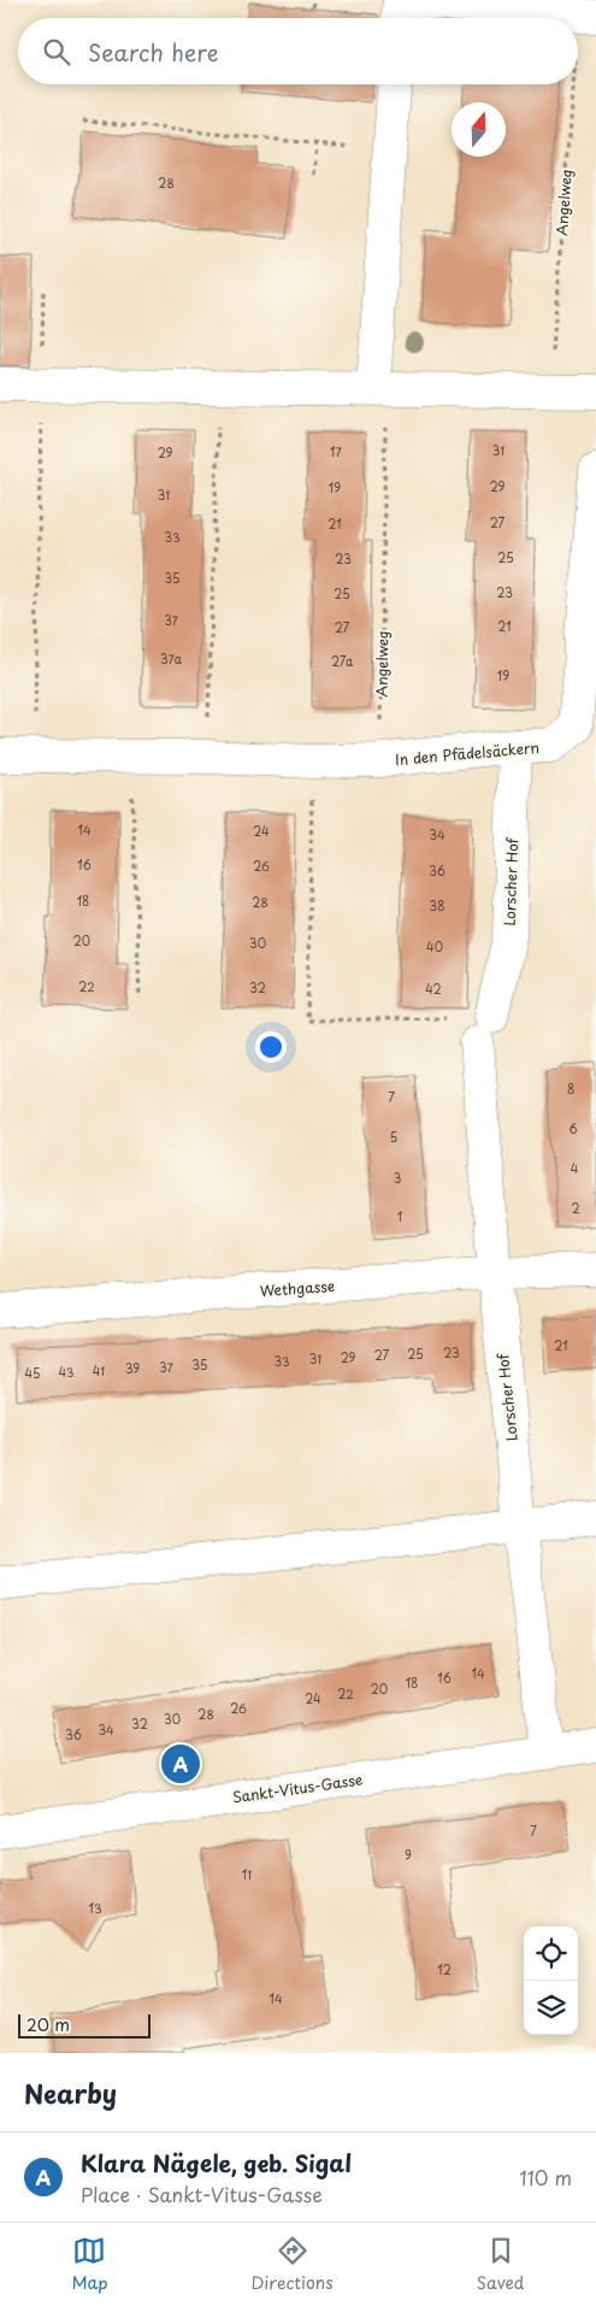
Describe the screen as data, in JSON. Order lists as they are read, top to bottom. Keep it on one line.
{"streets":{"street":["In den Pfädelsäckern","Lorscher Hof","Wethgasse","Sankt-Vitus-Gasse"],"path":["Angelweg"]},"crossings":[["Angelweg","In den Pfädelsäckern"],["In den Pfädelsäckern","Lorscher Hof"],["Lorscher Hof","Wethgasse"],["Lorscher Hof","Sankt-Vitus-Gasse"]],"house_numbers":["28","31","17","29","29","19","31","27","21","33","25","23","35","23","25","37","21","27","37a","27a","19","14","24","34","16","26","36","18","28","38","20","30","40","22","32","42","8","7","6","5","4","3","2","1","21","23","25","27","29","31","33","35","37","39","41","43","45","14","16","18","20","22","24","26","28","30","32","34","36","7","9","11","13","12","14"],"scale_bar":"20 m","north":"top","page":{"search":"Search here","pins":"A","scale":"20 m","heading":"Nearby","list":[{"mark":"A","name":"Klara Nägele, geb. Sigal","note":"Place · Sankt-Vitus-Gasse","value":"110 m"}],"nav":["Map","Directions","Saved"]}}
